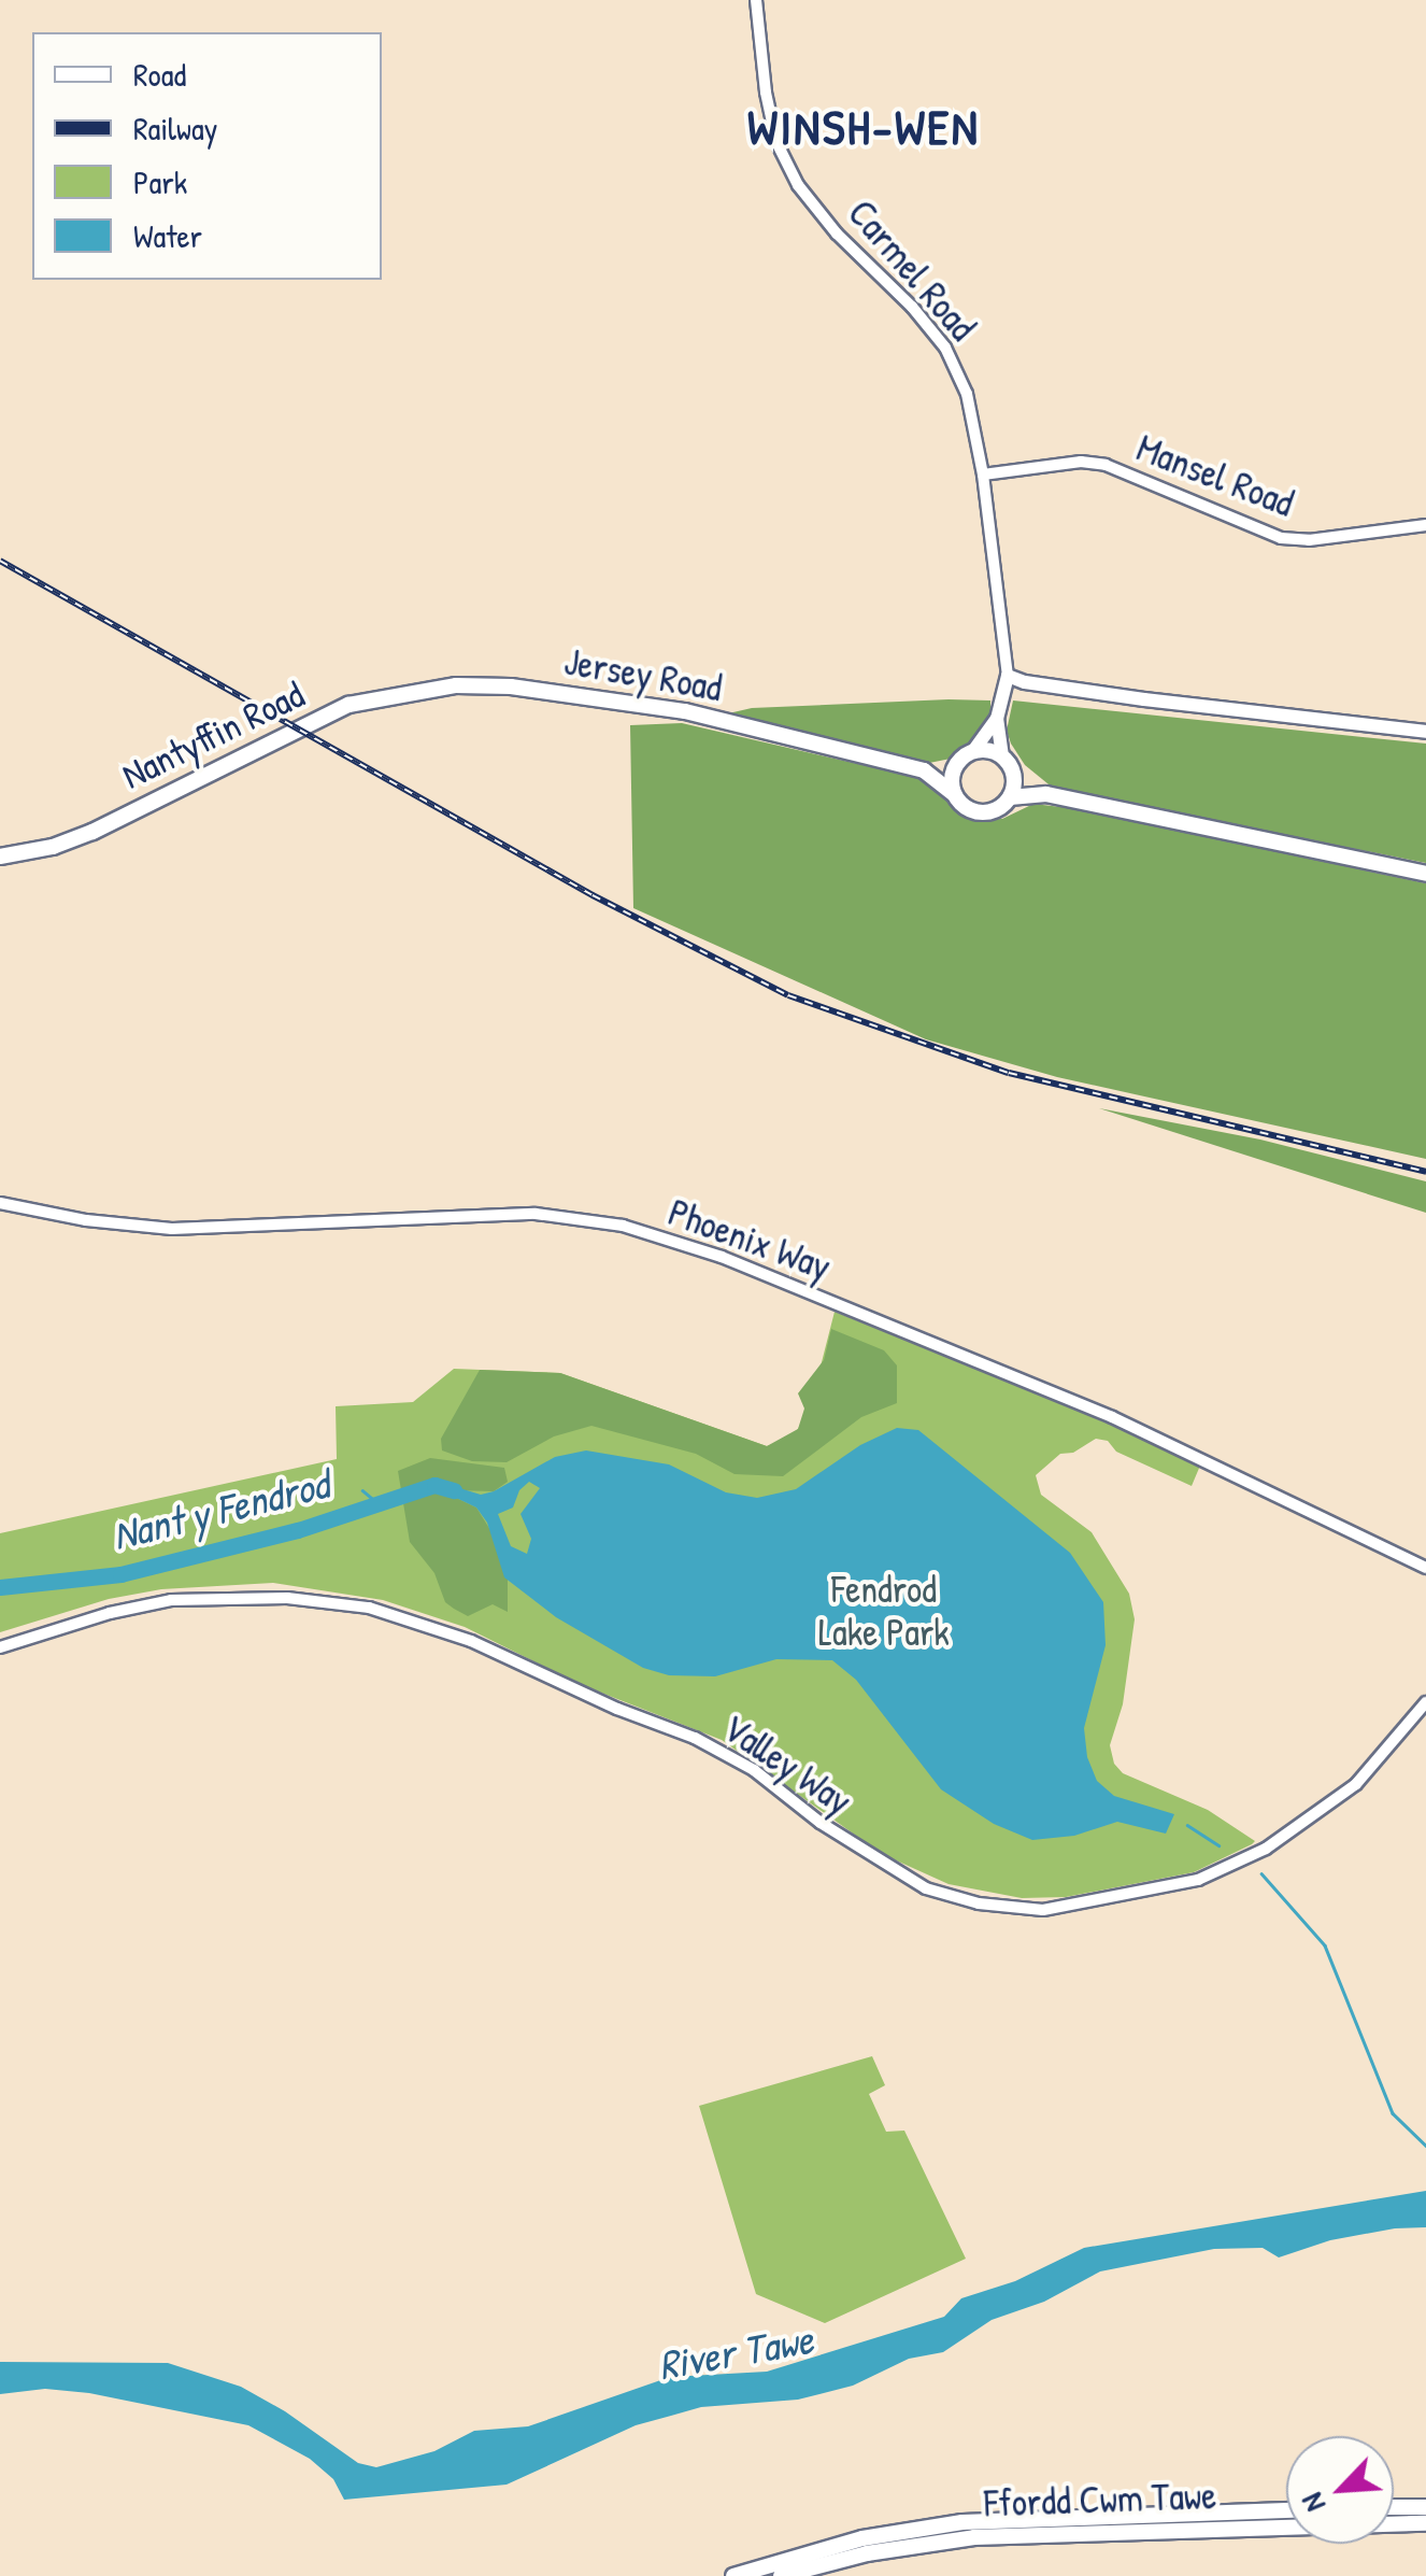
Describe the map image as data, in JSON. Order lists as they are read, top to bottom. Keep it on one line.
{"streets":{"main road":["Carmel Road","Jersey Road","Nantyffin Road","Ffordd Cwm Tawe"],"street":["Mansel Road","Phoenix Way","Valley Way"]},"crossings":[["Carmel Road","Mansel Road"],["Carmel Road","Jersey Road"],["Jersey Road","Nantyffin Road"]],"districts":["WINSH-WEN"],"water":["Nant y Fendrod","River Tawe"],"parks":["Fendrod Lake Park"],"legend":["Road","Railway","Park","Water"],"north":"bottom left"}
